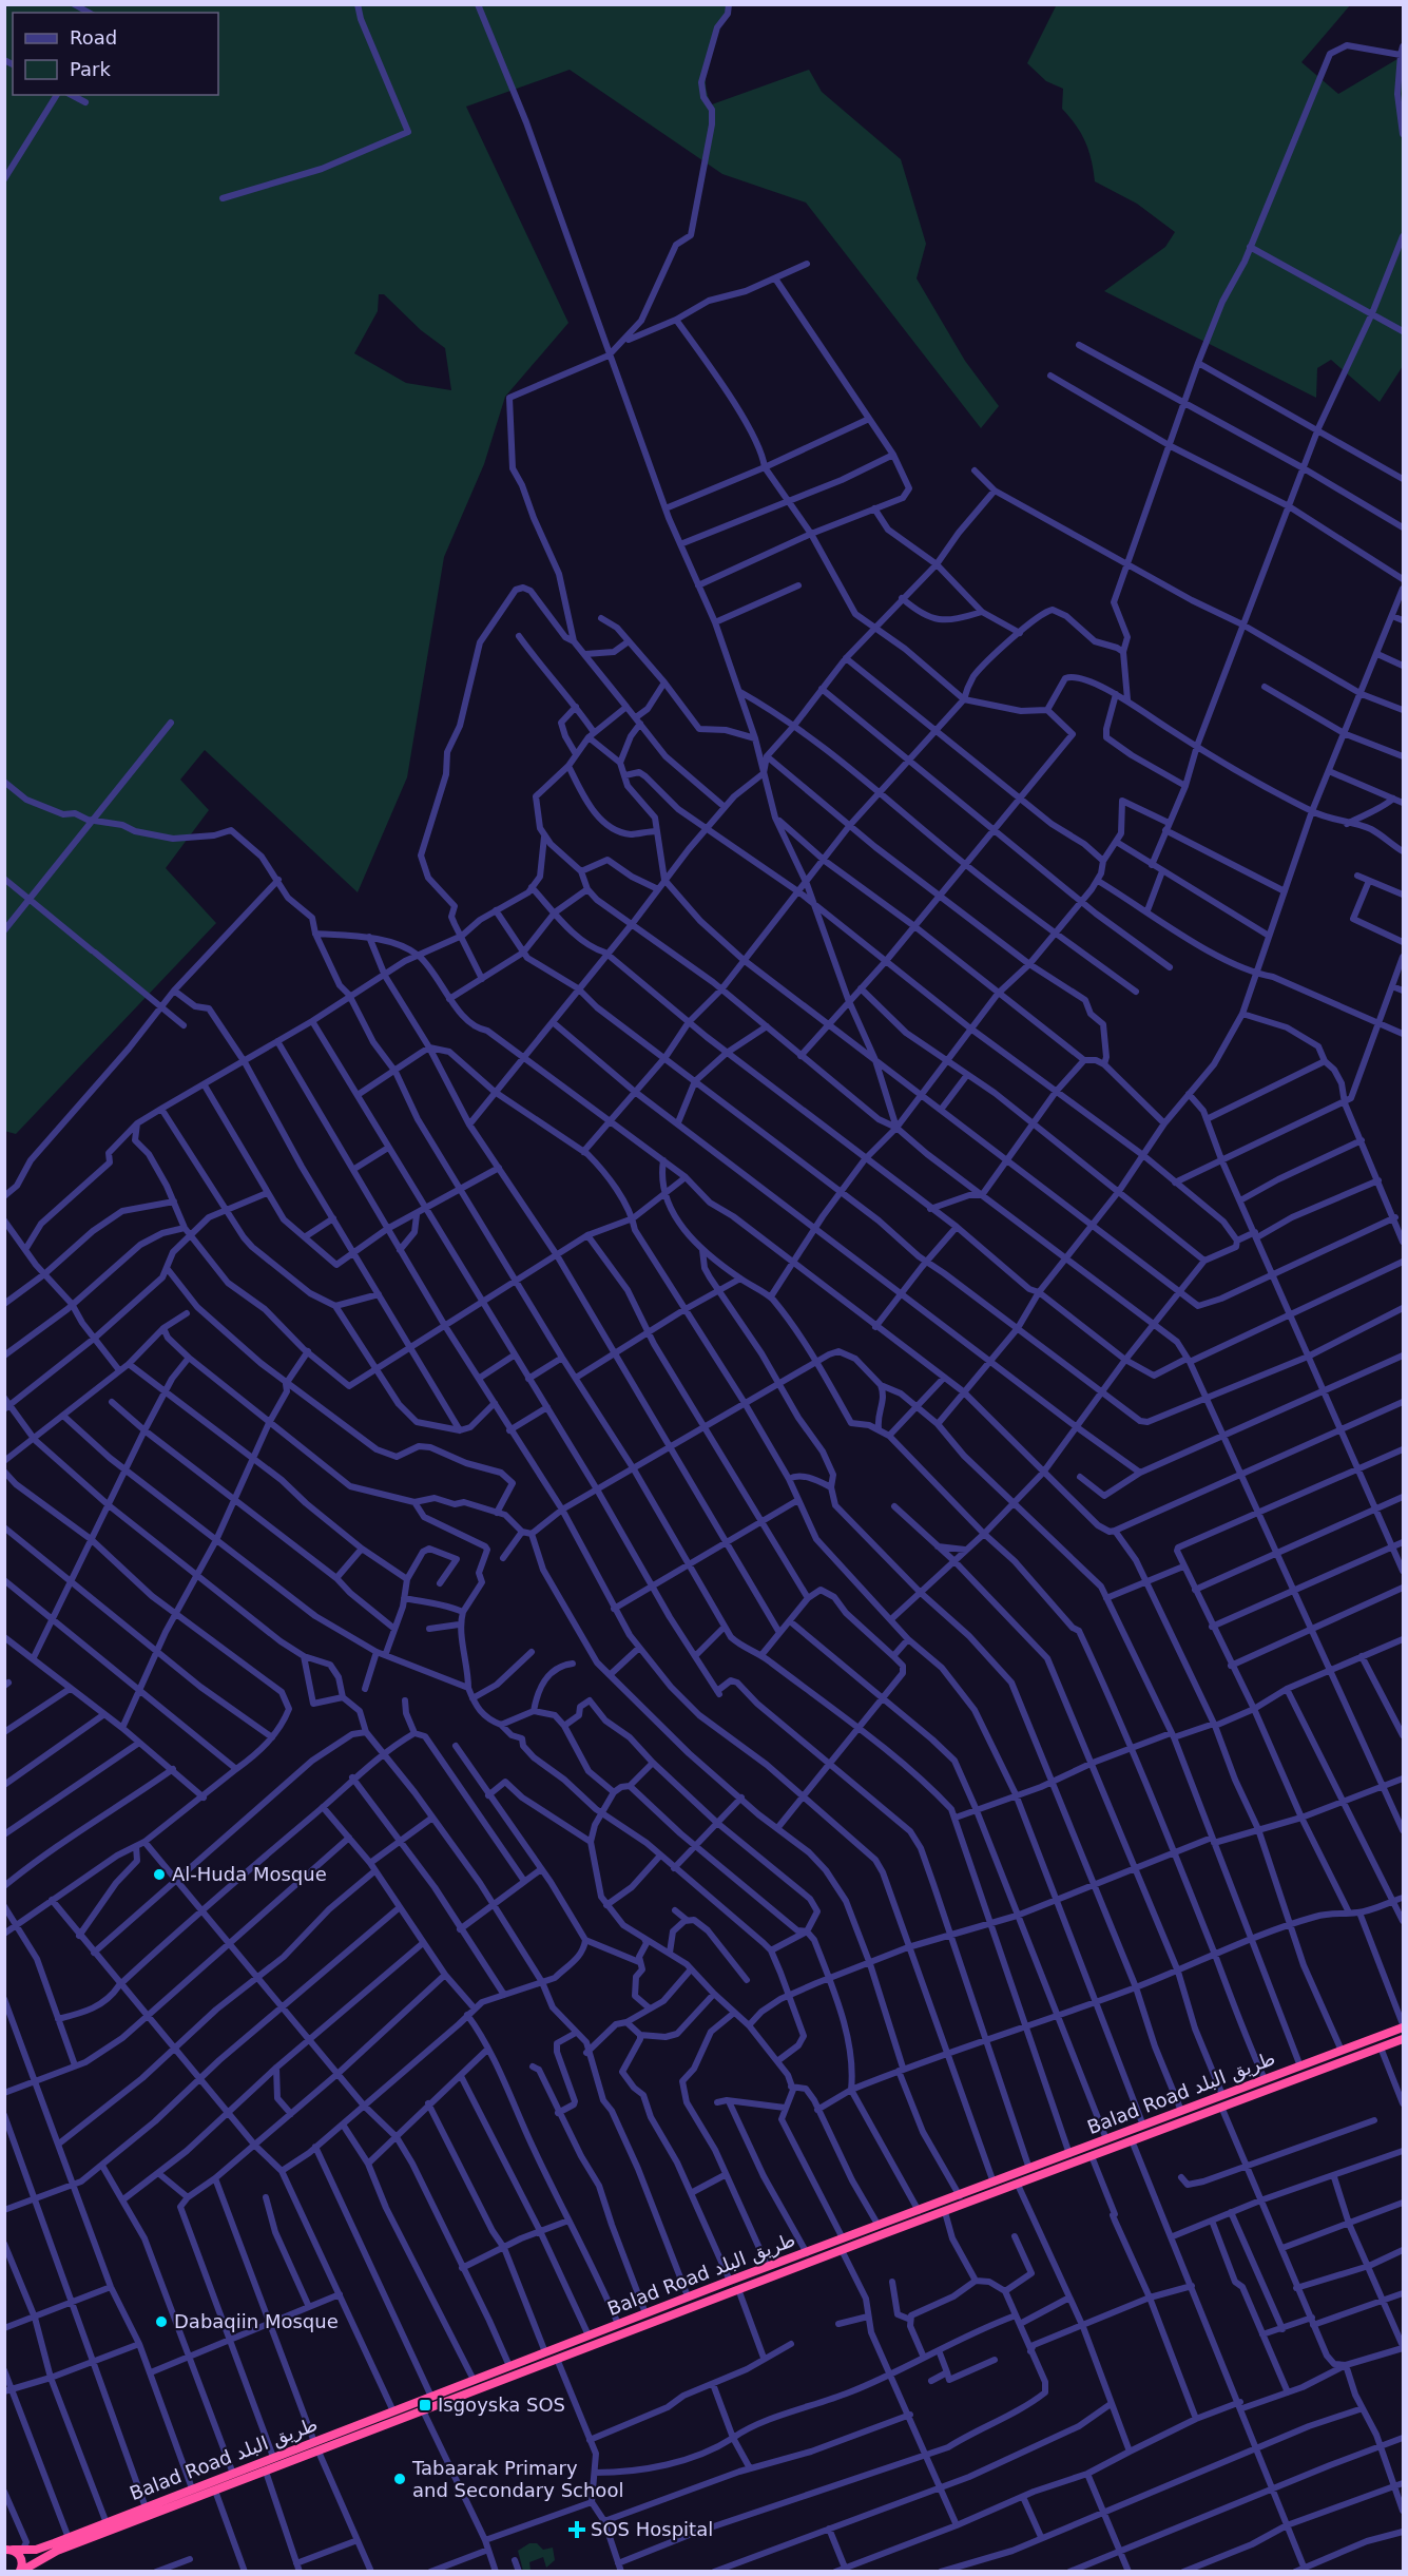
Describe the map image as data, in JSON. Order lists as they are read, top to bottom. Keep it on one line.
{"streets":{"highway":["Balad Road طريق البلد"]},"places":{"other":["Al-Huda Mosque","Dabaqiin Mosque","Tabaarak Primary and Secondary School"],"transit":["Isgoyska SOS"],"health":["SOS Hospital"]},"legend":["Road","Park"]}
